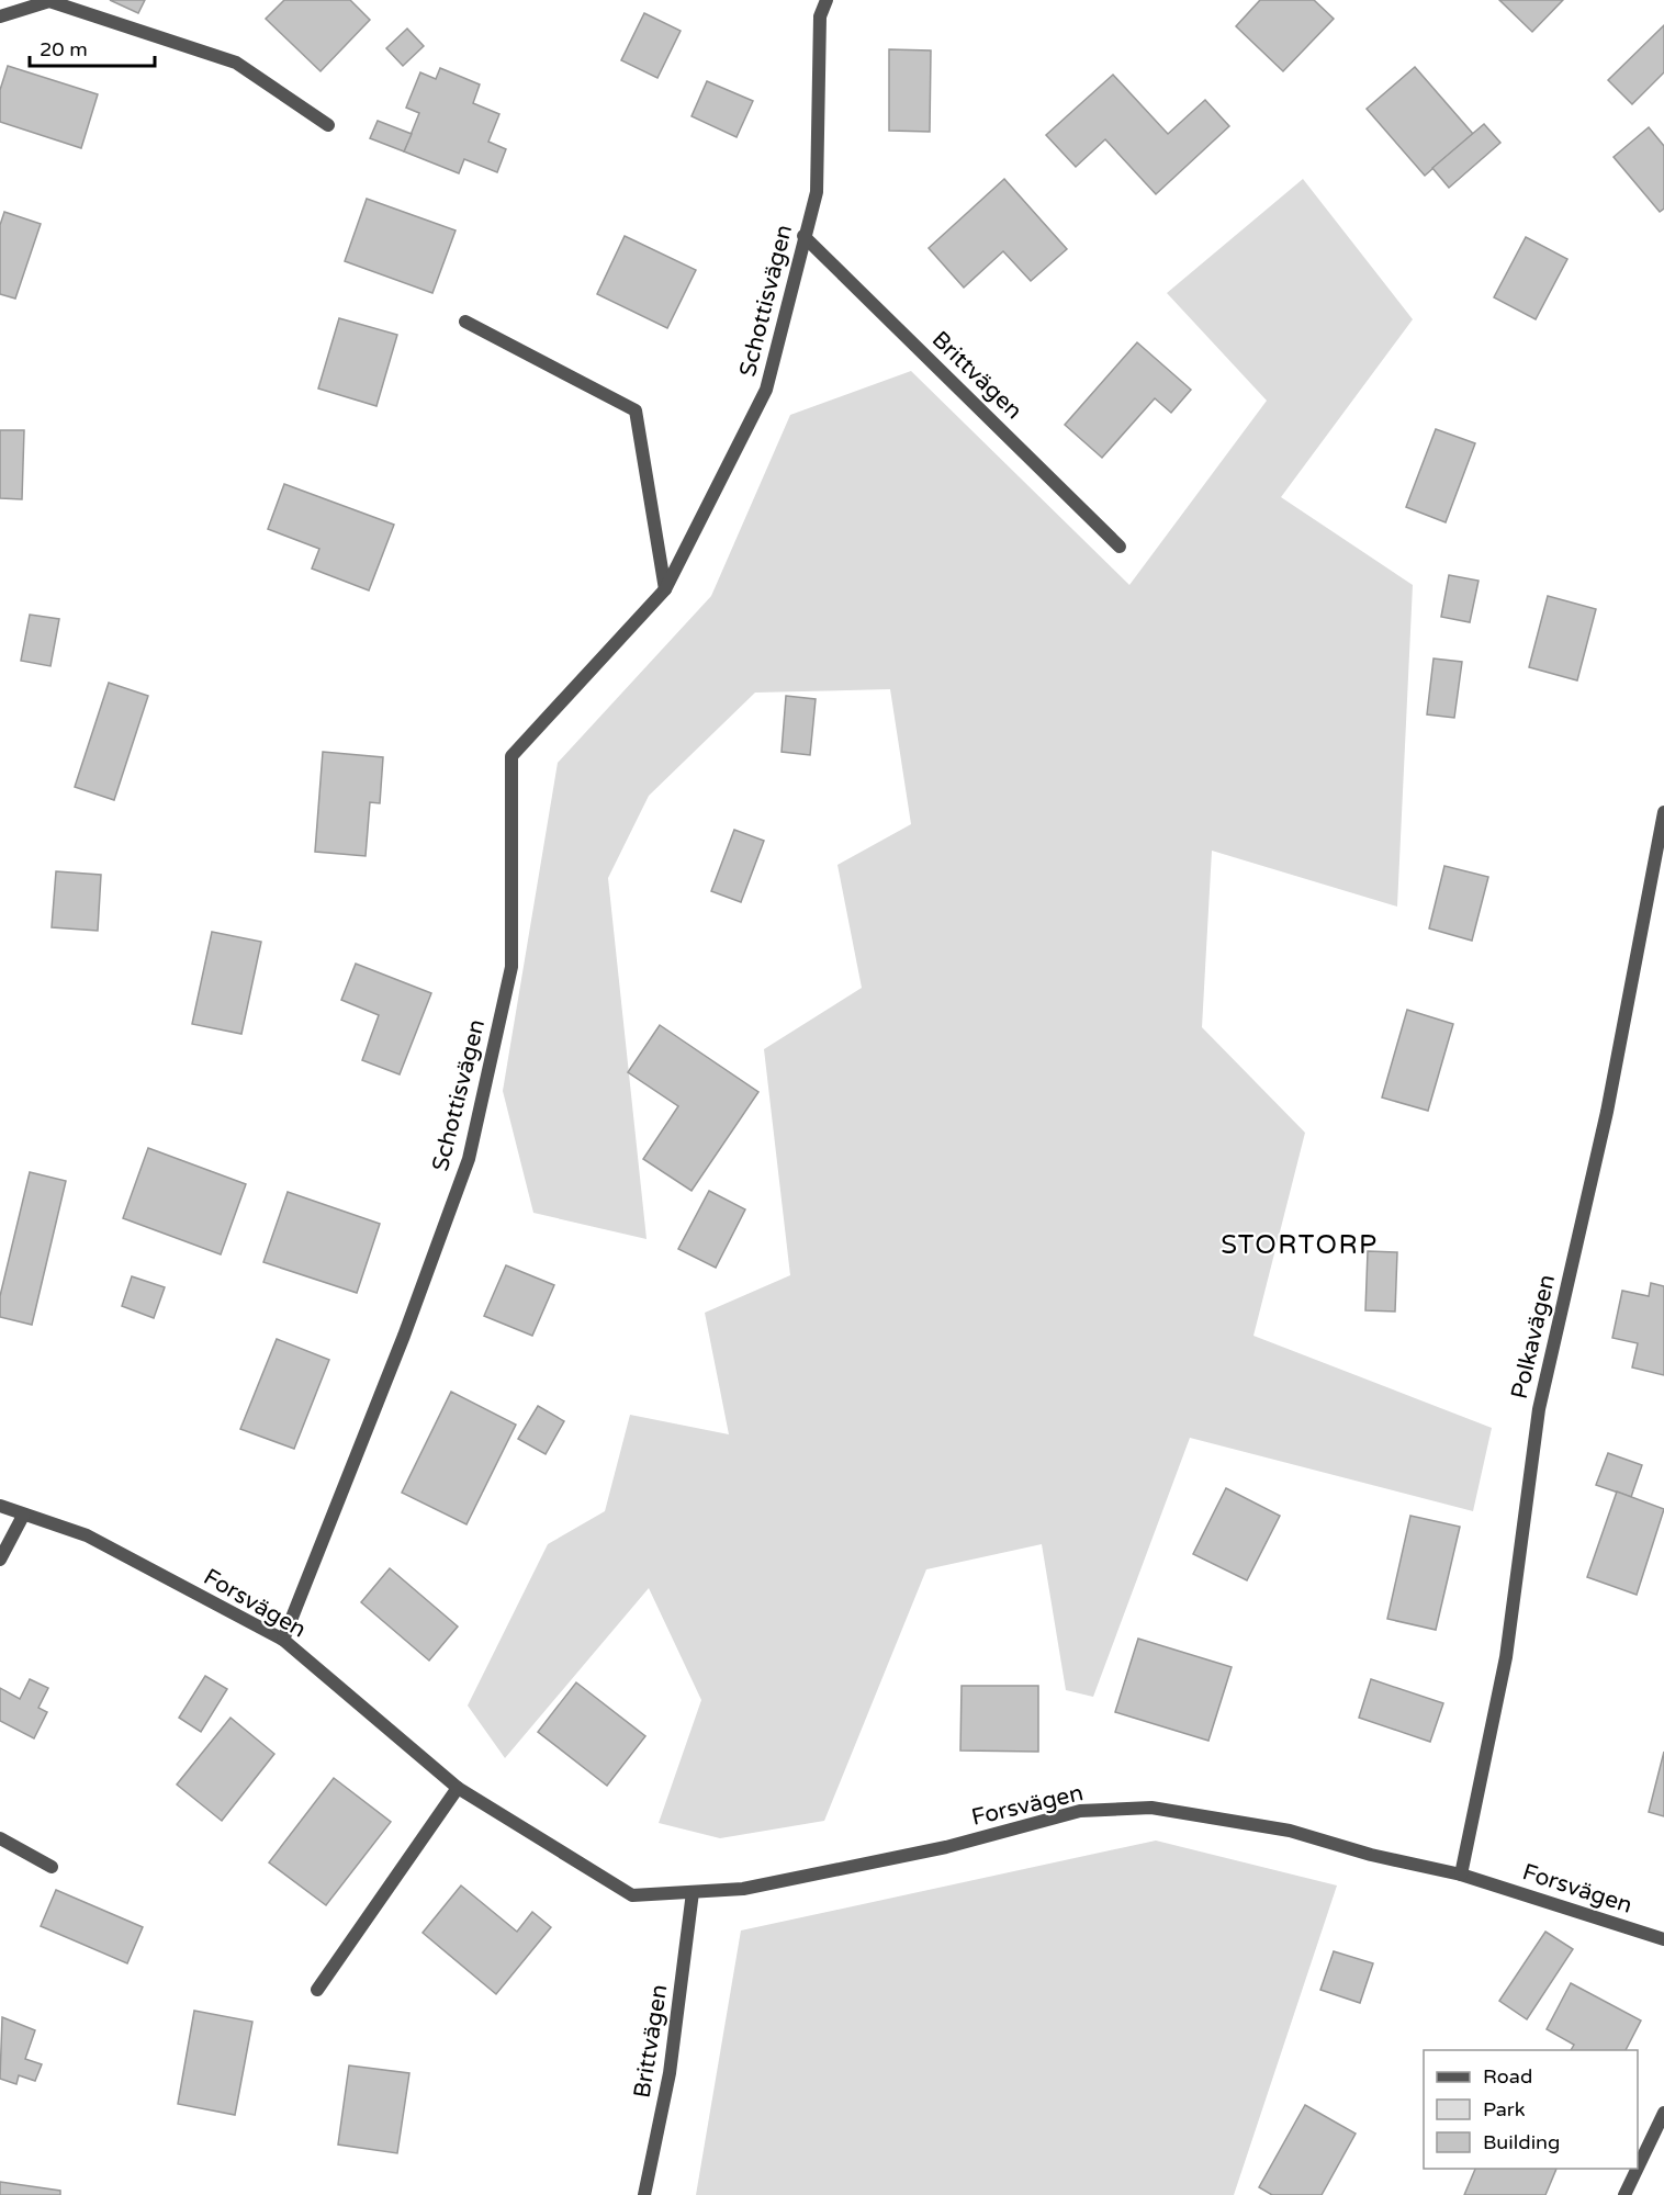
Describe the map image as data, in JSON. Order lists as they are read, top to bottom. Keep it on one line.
{"streets":{"street":["Schottisvägen","Brittvägen","Polkavägen","Forsvägen"]},"crossings":[["Schottisvägen","Brittvägen"],["Schottisvägen","Forsvägen"],["Brittvägen","Forsvägen"],["Polkavägen","Forsvägen"]],"districts":["STORTORP"],"legend":["Road","Park","Building"],"scale_bar":"20 m"}
